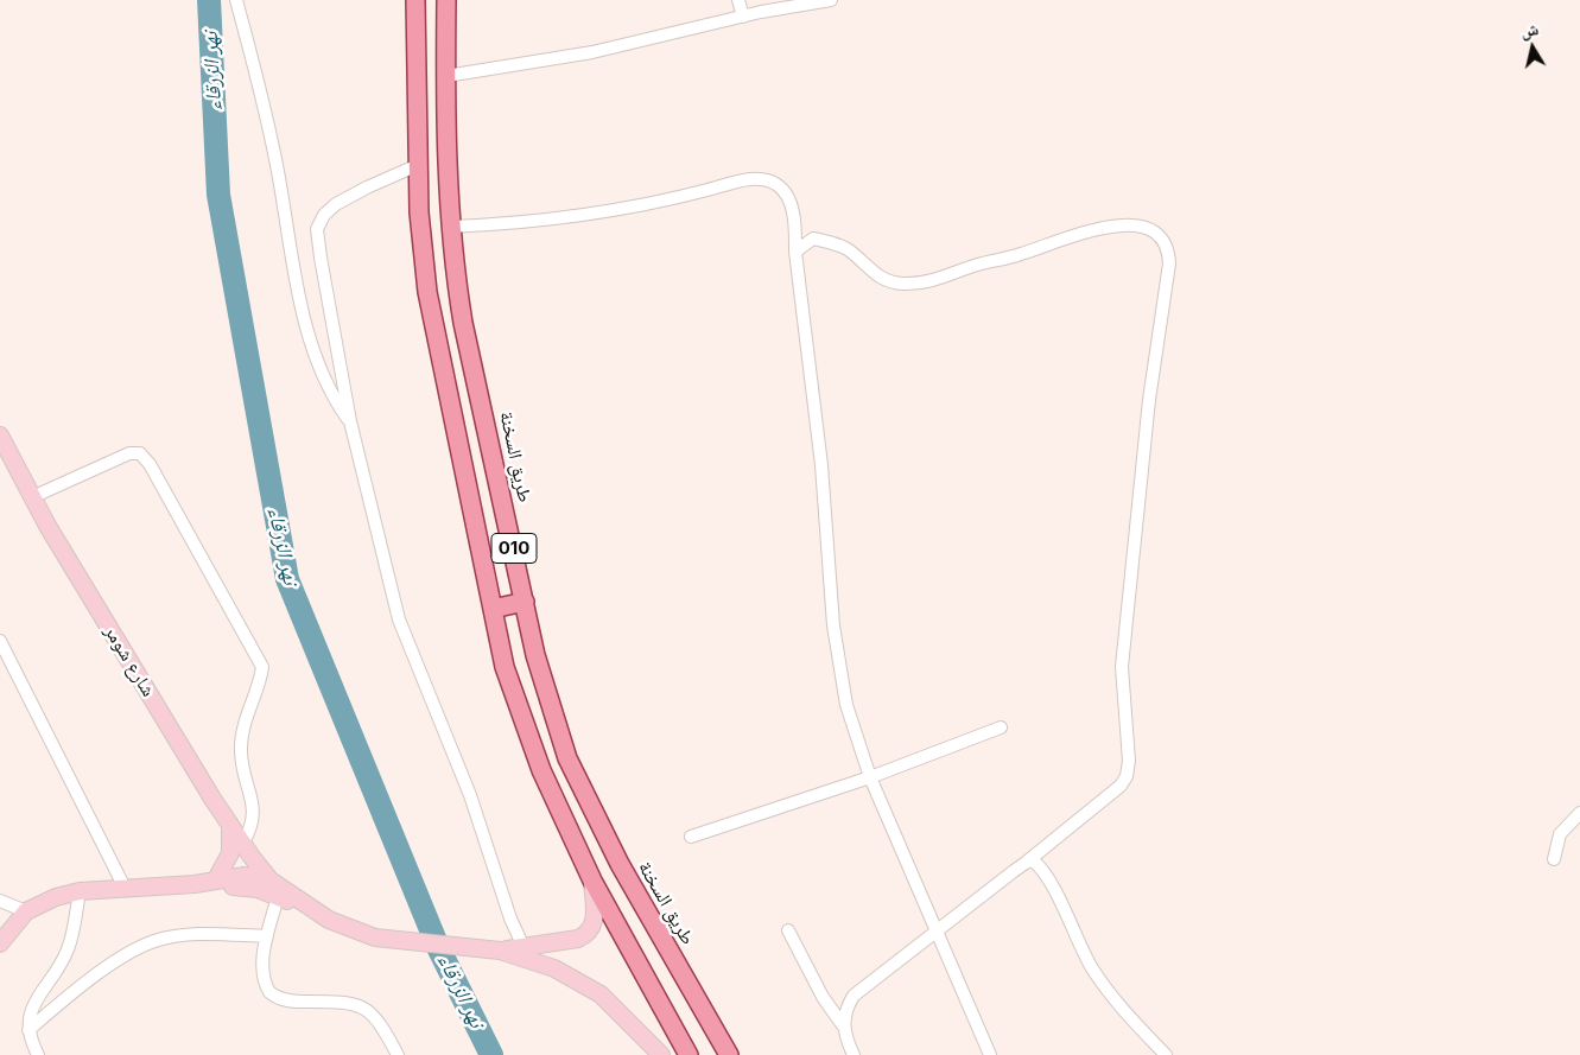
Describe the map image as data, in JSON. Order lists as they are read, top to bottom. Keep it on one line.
{"streets":{"main road":["طريق السخنة","010","شارع شومر"]},"crossings":[["010","شارع شومر"]],"water":["نهر الزرقاء"],"north":"top"}
